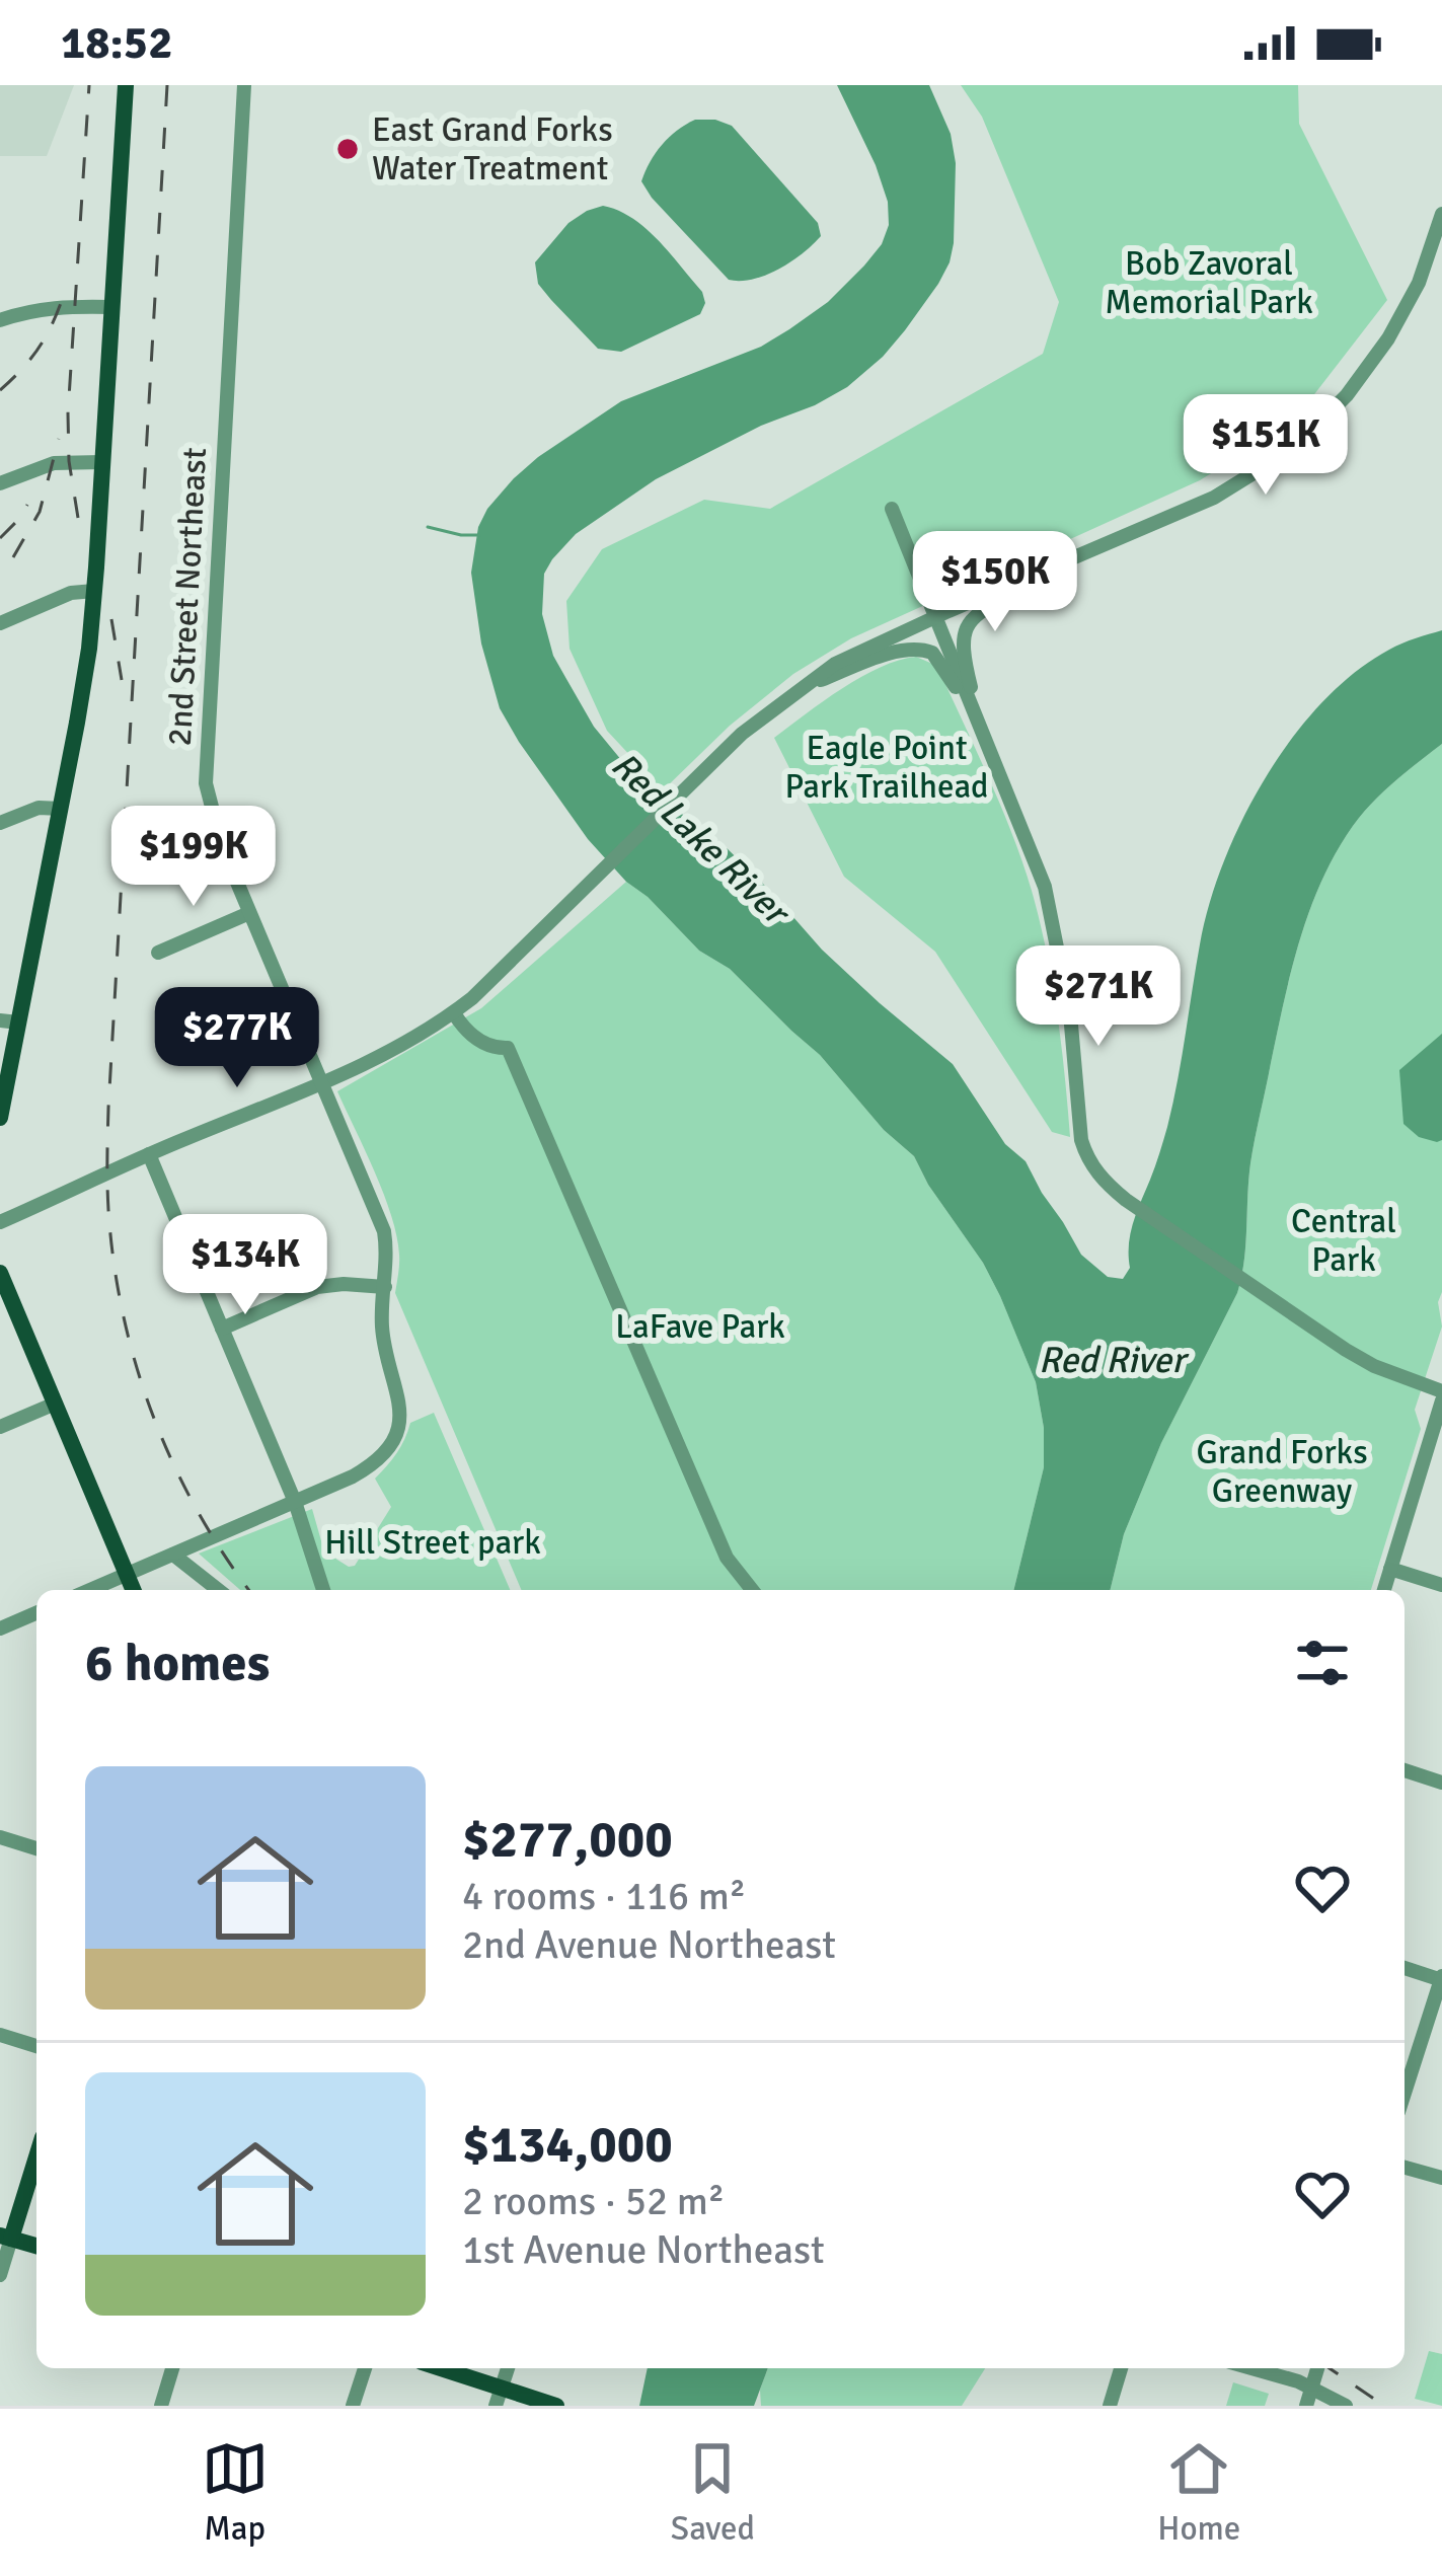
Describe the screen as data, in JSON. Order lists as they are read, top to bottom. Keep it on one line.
{"streets":{"street":["2nd Street Northeast"]},"water":["Red Lake River","Red River"],"parks":["Bob Zavoral Memorial Park","Eagle Point Park Trailhead","Central Park","LaFave Park","Grand Forks Greenway","Hill Street park"],"places":["East Grand Forks Water Treatment"],"page":{"status":"18:52","price":["$151K","$150K","$199K","$271K","$277K","$134K"],"heading":"6 homes","list":[{"name":"$277,000","note":"4 rooms · 116 m² · 2nd Avenue Northeast"},{"name":"$134,000","note":"2 rooms · 52 m² · 1st Avenue Northeast"}],"tabs":["Map","Saved","Home"]}}
